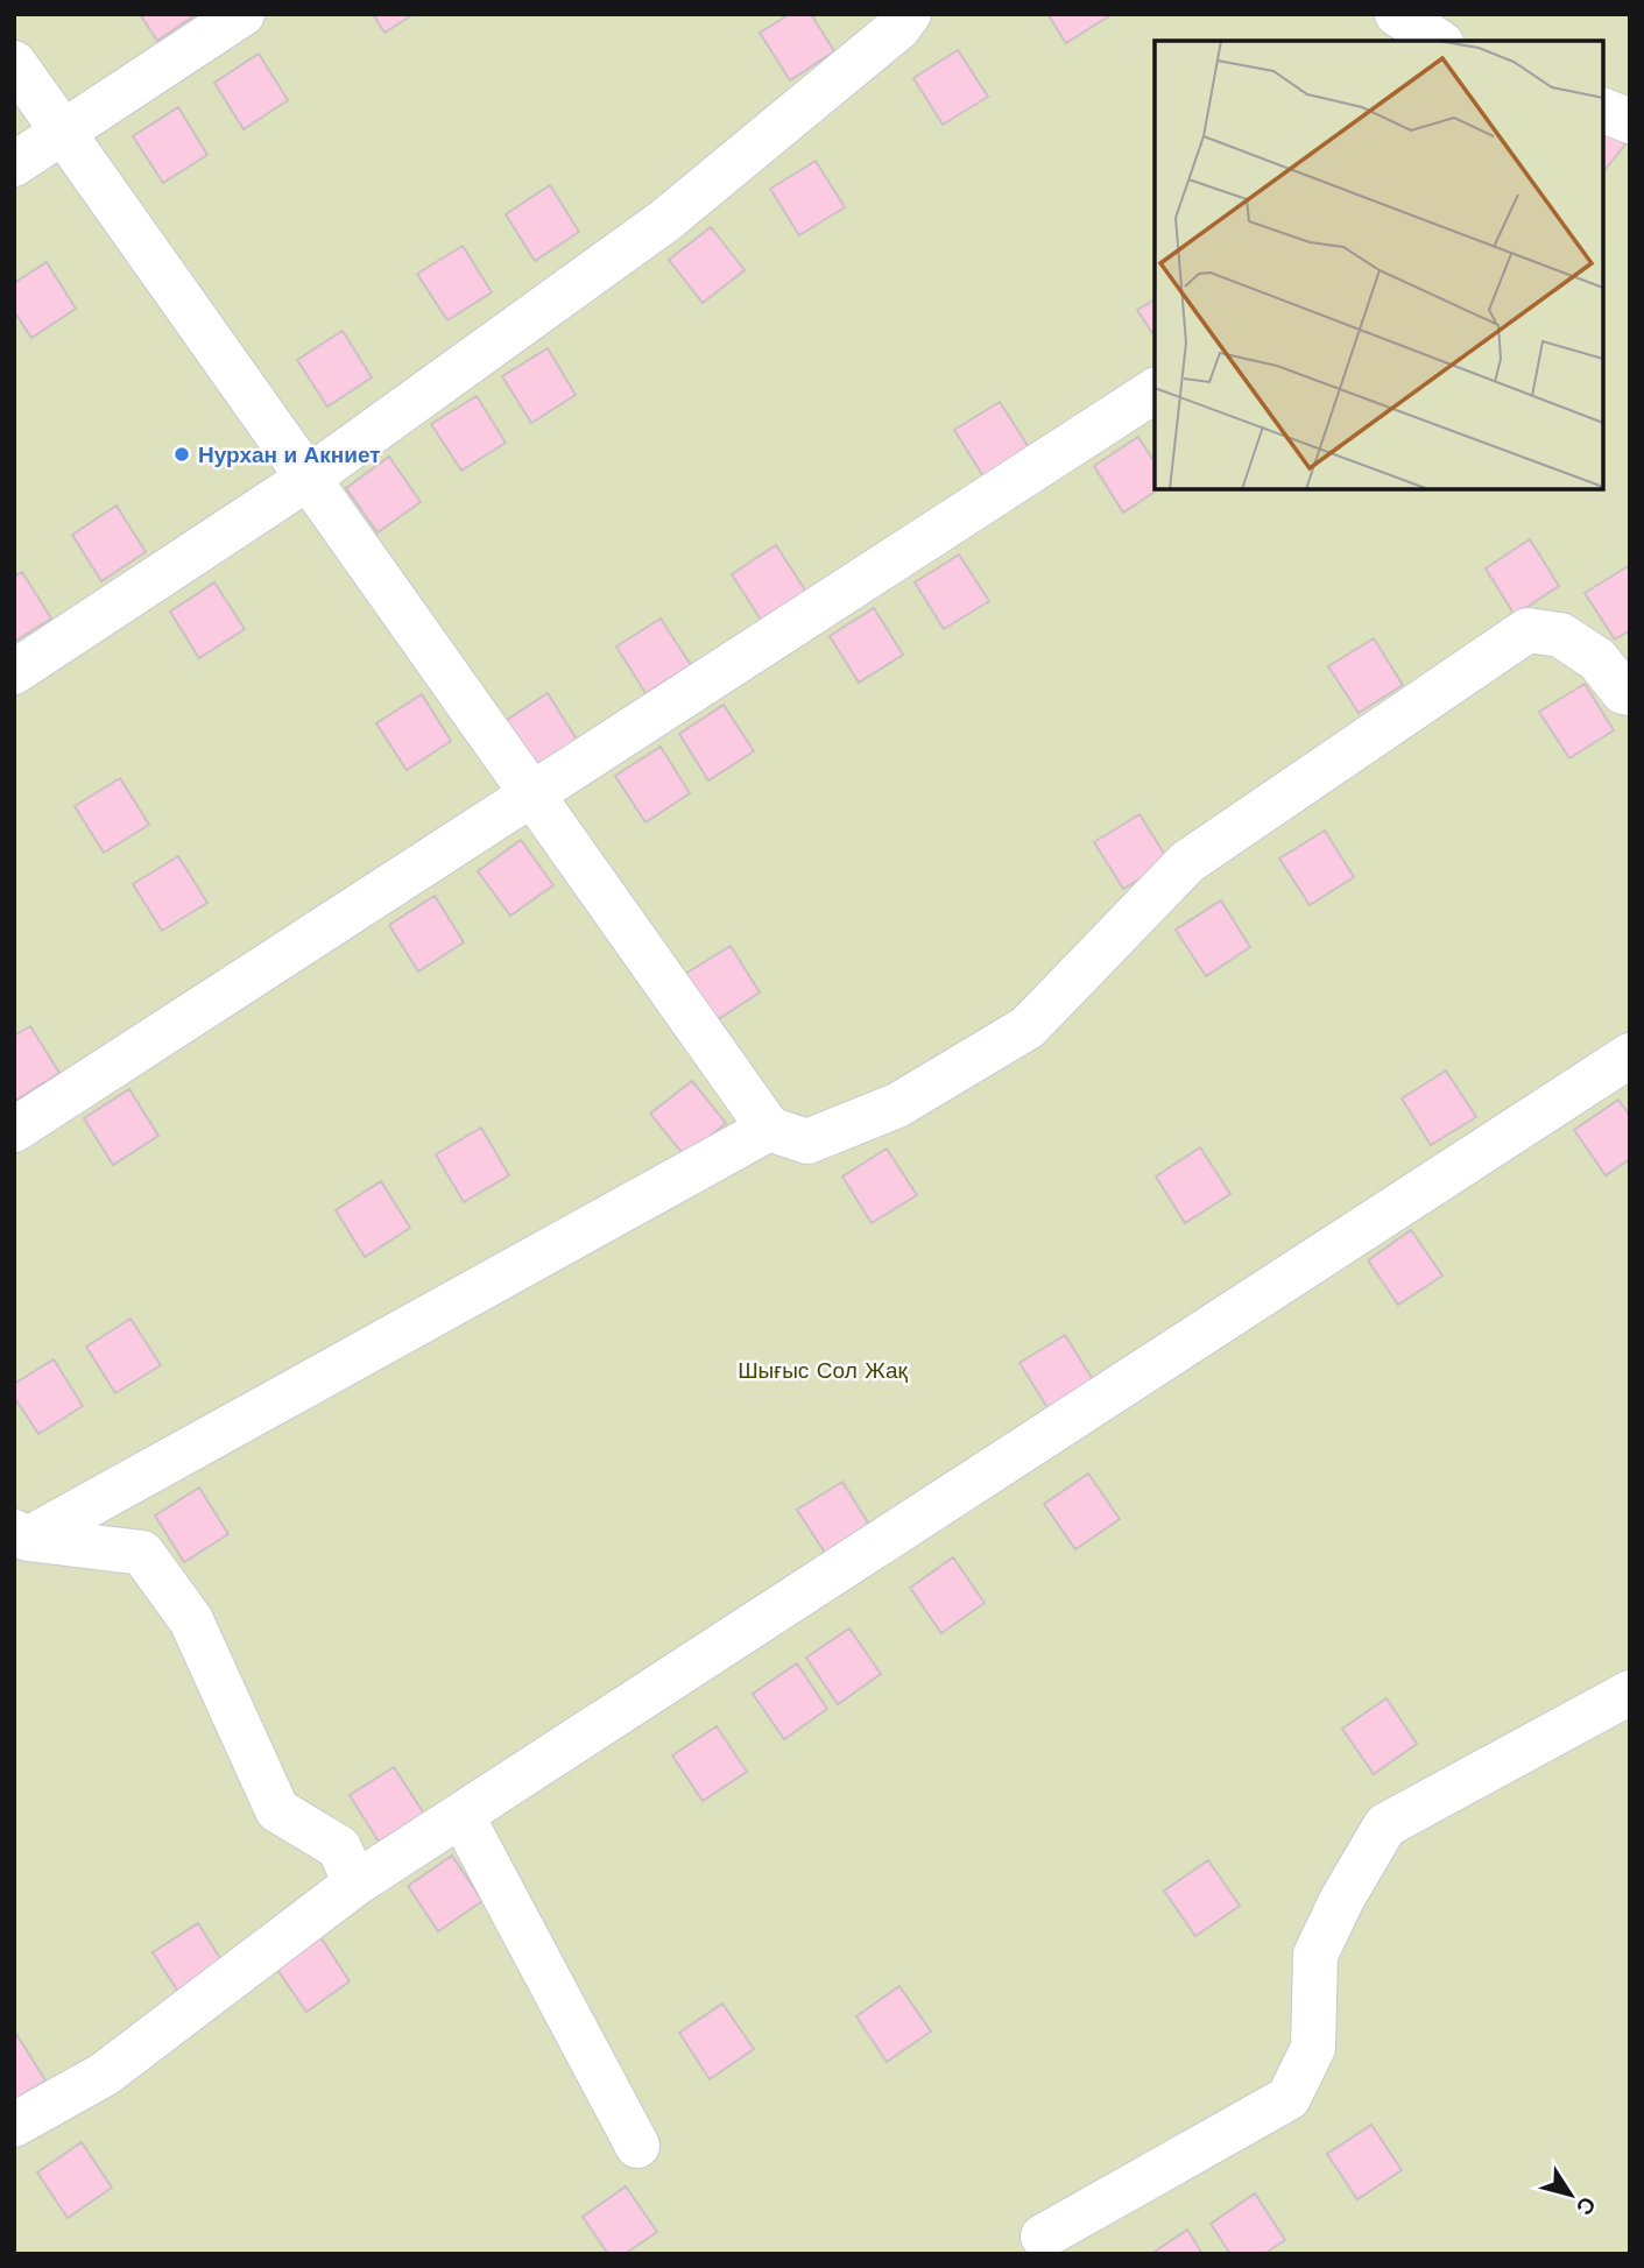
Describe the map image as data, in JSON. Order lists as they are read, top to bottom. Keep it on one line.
{"parks":["Шығыс Сол Жақ"],"places":["Нурхан и Акниет"],"north":"bottom right"}
